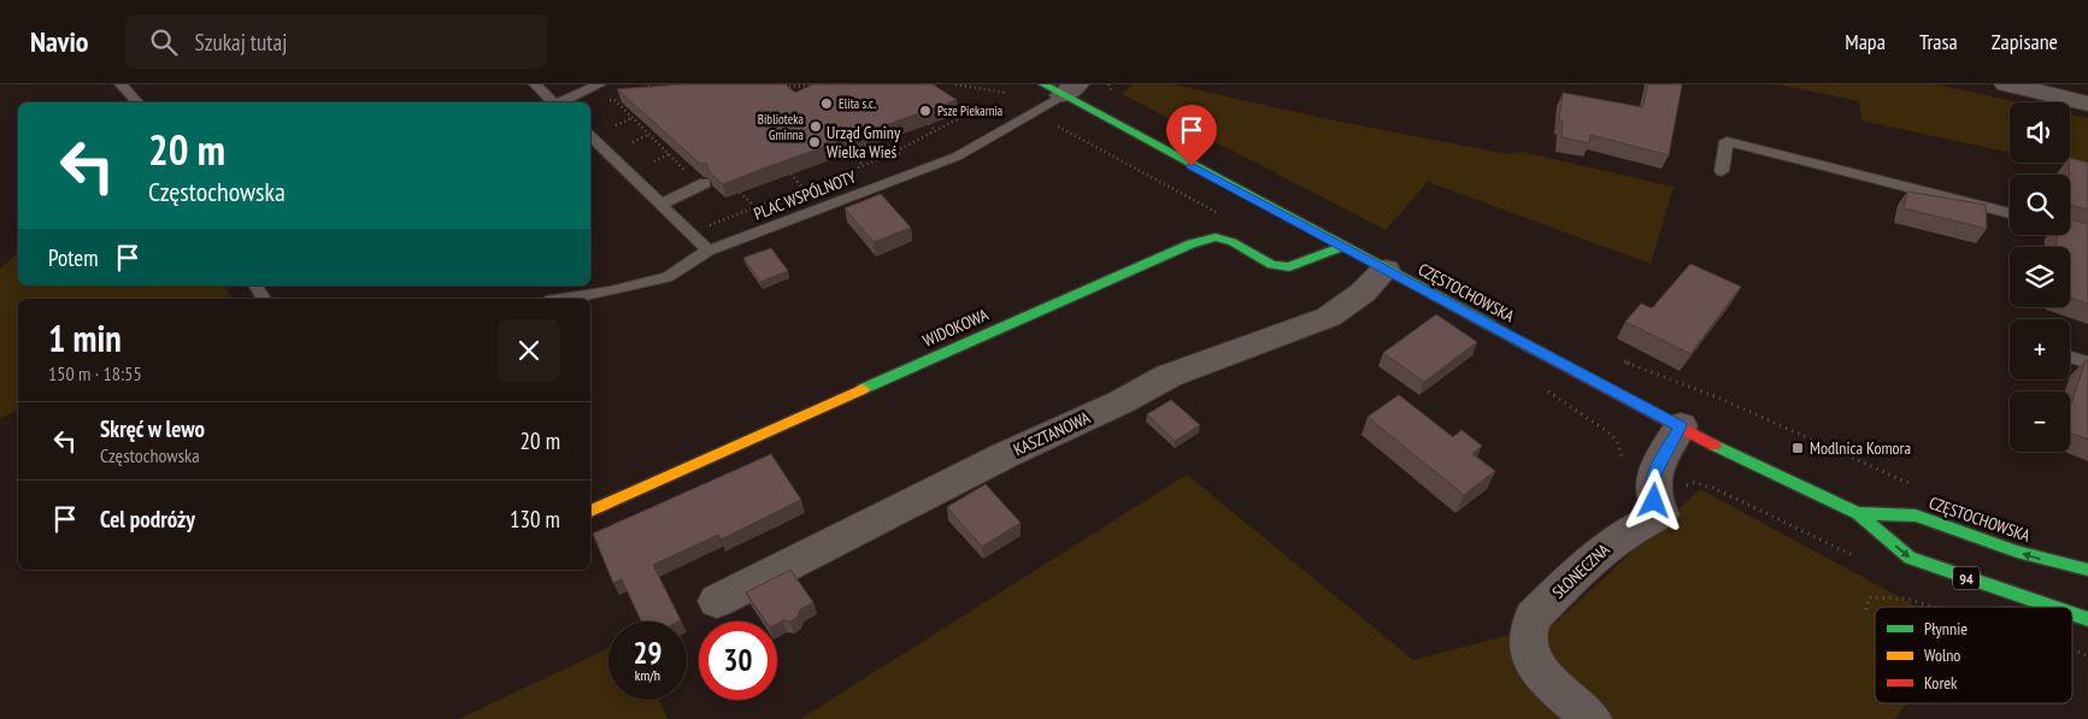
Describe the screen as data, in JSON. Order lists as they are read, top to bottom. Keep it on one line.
{"streets":{"main road":["CZĘSTOCHOWSKA","WIDOKOWA","94"],"street":["KASZTANOWA","SŁONECZNA"],"lane":["PLAC WSPÓLNOTY"]},"crossings":[["PLAC WSPÓLNOTY","CZĘSTOCHOWSKA"],["CZĘSTOCHOWSKA","WIDOKOWA"],["CZĘSTOCHOWSKA","KASZTANOWA"],["CZĘSTOCHOWSKA","SŁONECZNA"]],"places":{"other":["Elita s.c.","Psze Piekarnia","Biblioteka Gminna","Urząd Gminy Wielka Wieś"],"transit":["Modlnica Komora"]},"legend":["Płynnie","Wolno","Korek"],"page":{"header":"Navio","search":"Szukaj tutaj","nav":["Mapa","Trasa","Zapisane"],"map_buttons":["+","−"],"turn":["20 m","Częstochowska"],"then":"Potem","heading":["1 min","150 m · 18:55"],"list":[{"name":"Skręć w lewo","note":"Częstochowska","value":"20 m"},{"name":"Cel podróży","value":"130 m"}],"speed":"29 km/h","limit":"30"}}
